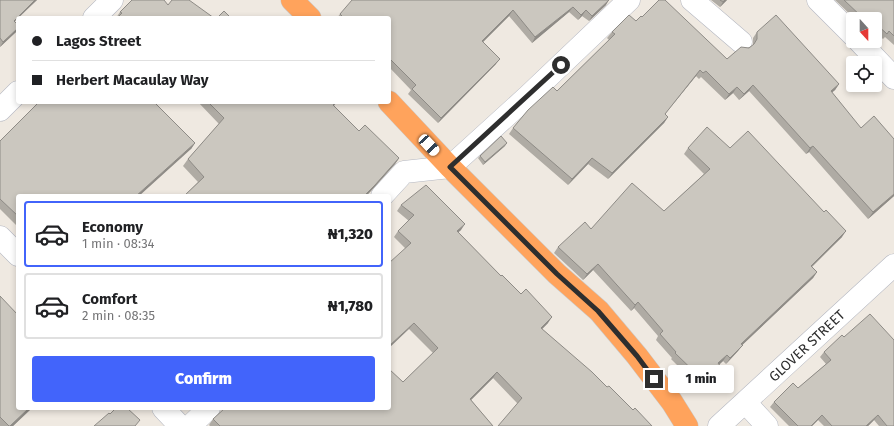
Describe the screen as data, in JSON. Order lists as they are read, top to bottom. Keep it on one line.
{"streets":{"street":["GLOVER STREET"]},"north":"bottom","page":{"banner":["Lagos Street","Herbert Macaulay Way"],"list":[{"name":"Economy","note":"1 min · 08:34","value":"₦1,320"},{"name":"Comfort","note":"2 min · 08:35","value":"₦1,780"}],"buttons":"Confirm","bubble":"1 min"}}
